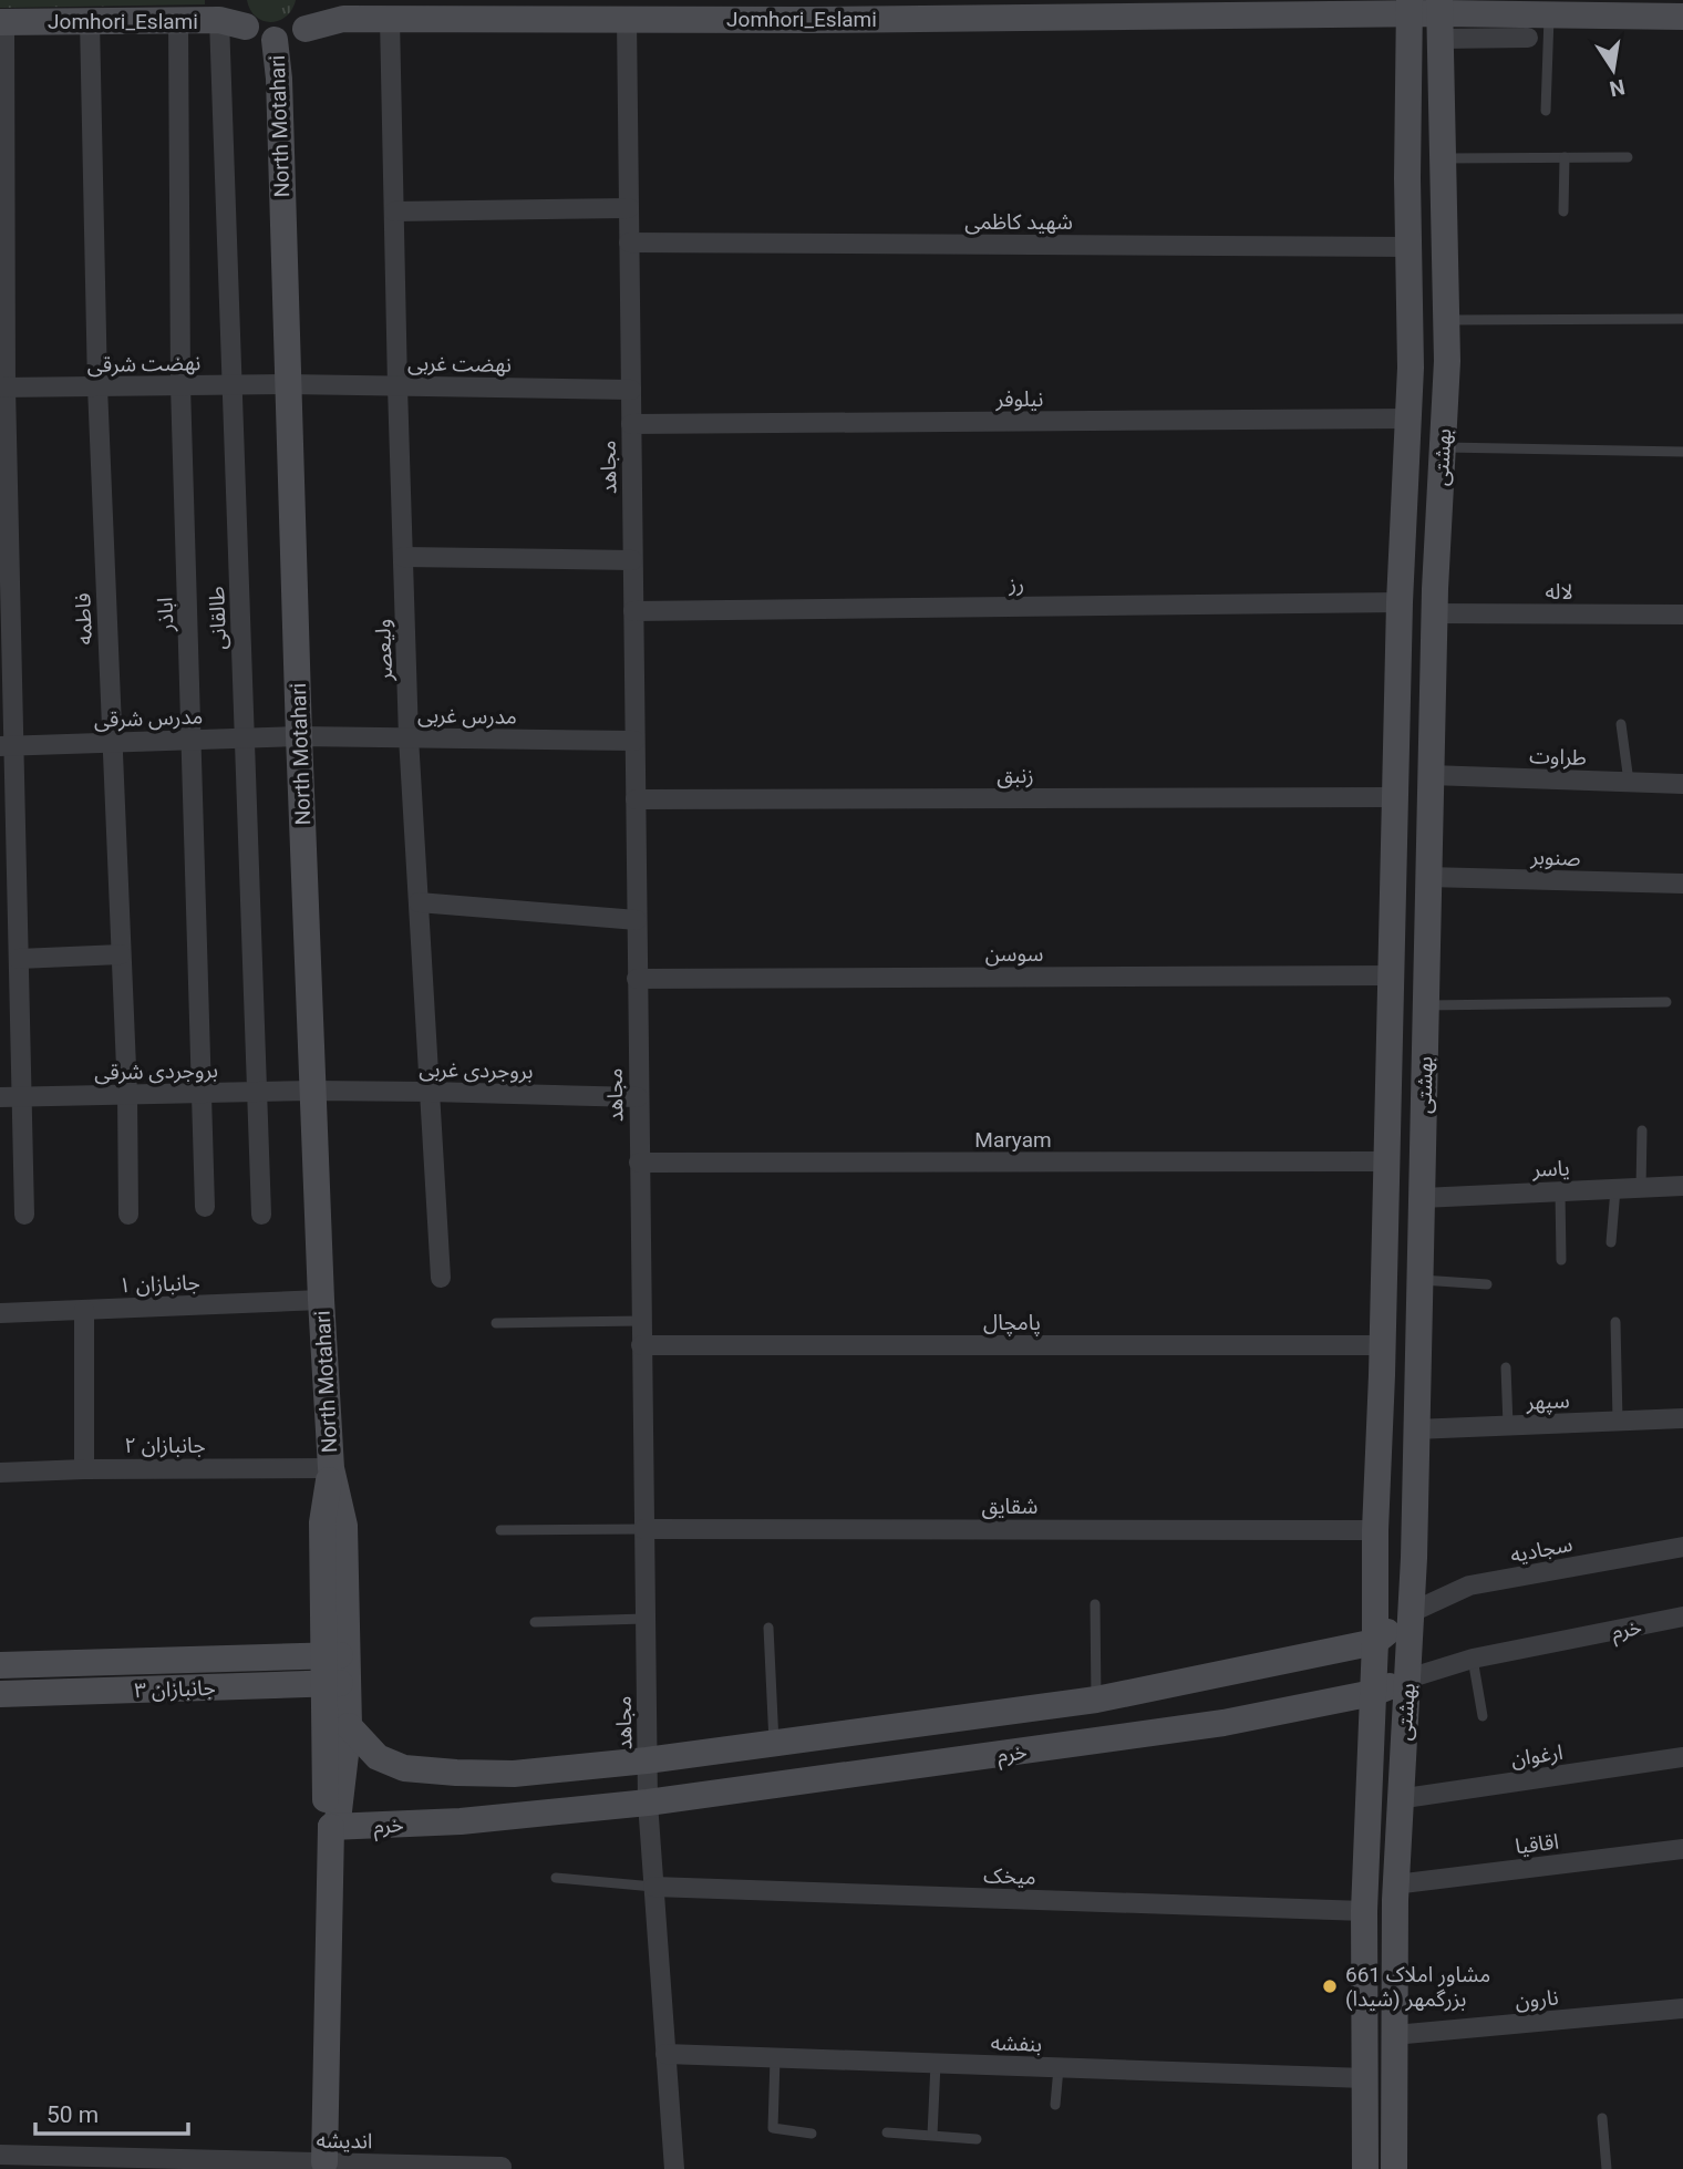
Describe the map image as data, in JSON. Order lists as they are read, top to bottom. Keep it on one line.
{"streets":{"street":["Jomhori_Eslami","North Motahari","شهید کاظمی","نهضت شرقی","نهضت غربی","نیلوفر","بهشتی","مجاهد","رز","لاله","اباذر","طالقانی","فاطمه","ولیعصر","مدرس غربی","مدرس شرقی","طراوت","زنبق","صنوبر","سوسن","بروجردی غربی","بروجردی شرقی","Maryam","یاسر","جانبازان ۱","پامچال","سپهر","جانبازان ۲","شقایق","سجادیه","خرم","جانبازان ۳","ارغوان","اقاقیا","میخک","نارون","بنفشه","اندیشه"]},"crossings":[["Jomhori_Eslami","North Motahari"],["Jomhori_Eslami","بهشتی"],["Jomhori_Eslami","مجاهد"],["Jomhori_Eslami","اباذر"],["Jomhori_Eslami","طالقانی"],["Jomhori_Eslami","فاطمه"],["Jomhori_Eslami","ولیعصر"],["North Motahari","نهضت شرقی"],["North Motahari","نهضت غربی"],["North Motahari","مدرس غربی"],["North Motahari","مدرس شرقی"],["North Motahari","بروجردی غربی"],["North Motahari","بروجردی شرقی"],["North Motahari","جانبازان ۱"],["North Motahari","جانبازان ۲"],["North Motahari","خرم"],["North Motahari","جانبازان ۳"],["شهید کاظمی","بهشتی"],["شهید کاظمی","مجاهد"],["نهضت شرقی","نهضت غربی"],["نهضت شرقی","اباذر"],["نهضت شرقی","طالقانی"],["نهضت شرقی","فاطمه"],["نهضت غربی","مجاهد"],["نهضت غربی","ولیعصر"],["نیلوفر","بهشتی"],["نیلوفر","مجاهد"],["بهشتی","رز"],["بهشتی","لاله"],["بهشتی","طراوت"],["بهشتی","زنبق"],["بهشتی","صنوبر"],["بهشتی","سوسن"],["بهشتی","Maryam"],["بهشتی","یاسر"],["بهشتی","پامچال"],["بهشتی","سپهر"],["بهشتی","شقایق"],["بهشتی","سجادیه"],["بهشتی","خرم"],["بهشتی","ارغوان"],["بهشتی","اقاقیا"],["بهشتی","میخک"],["بهشتی","نارون"],["بهشتی","بنفشه"],["مجاهد","رز"],["مجاهد","مدرس غربی"],["مجاهد","زنبق"],["مجاهد","سوسن"],["مجاهد","بروجردی غربی"],["مجاهد","Maryam"],["مجاهد","پامچال"],["مجاهد","شقایق"],["مجاهد","خرم"],["مجاهد","میخک"],["مجاهد","بنفشه"],["اباذر","مدرس شرقی"],["اباذر","بروجردی شرقی"],["طالقانی","مدرس شرقی"],["طالقانی","بروجردی شرقی"],["فاطمه","مدرس شرقی"],["فاطمه","بروجردی شرقی"],["ولیعصر","مدرس غربی"],["ولیعصر","بروجردی غربی"],["مدرس غربی","مدرس شرقی"],["بروجردی غربی","بروجردی شرقی"],["سجادیه","خرم"]],"places":["مشاور املاک 661 بزرگمهر (شیدا)"],"scale_bar":"50 m","north":"bottom"}
